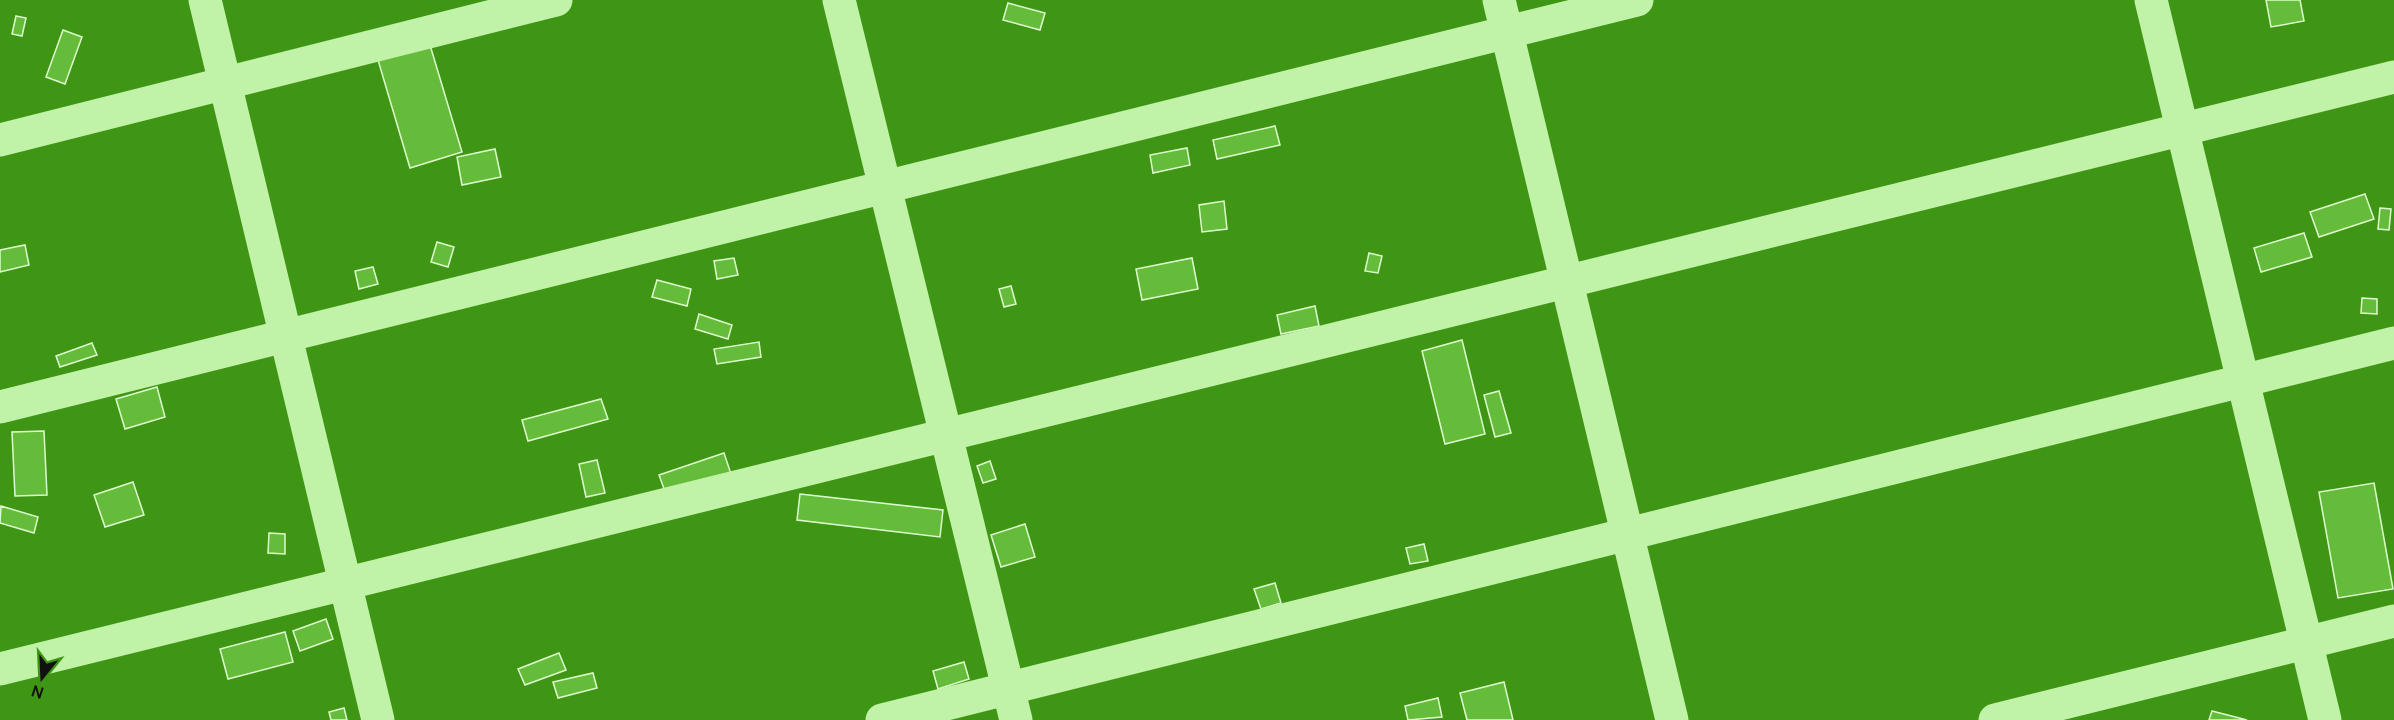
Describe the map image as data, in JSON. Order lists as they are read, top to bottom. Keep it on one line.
{"north":"bottom"}
